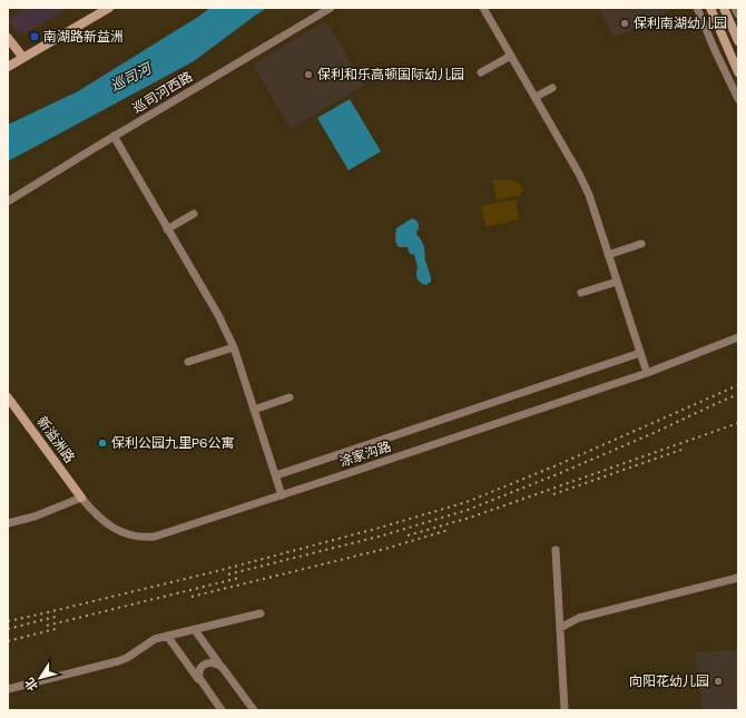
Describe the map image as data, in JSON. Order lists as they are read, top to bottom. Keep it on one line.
{"streets":{"main road":["新溢洲路"],"street":["巡司河西路","涂家沟路"]},"crossings":[["新溢洲路","涂家沟路"]],"water":["巡司河"],"places":{"other":["保利南湖幼儿园","保利和乐高顿国际幼儿园","保利公园九里P6公寓","向阳花幼儿园"],"transit":["南湖路新益洲"]},"north":"bottom left"}
